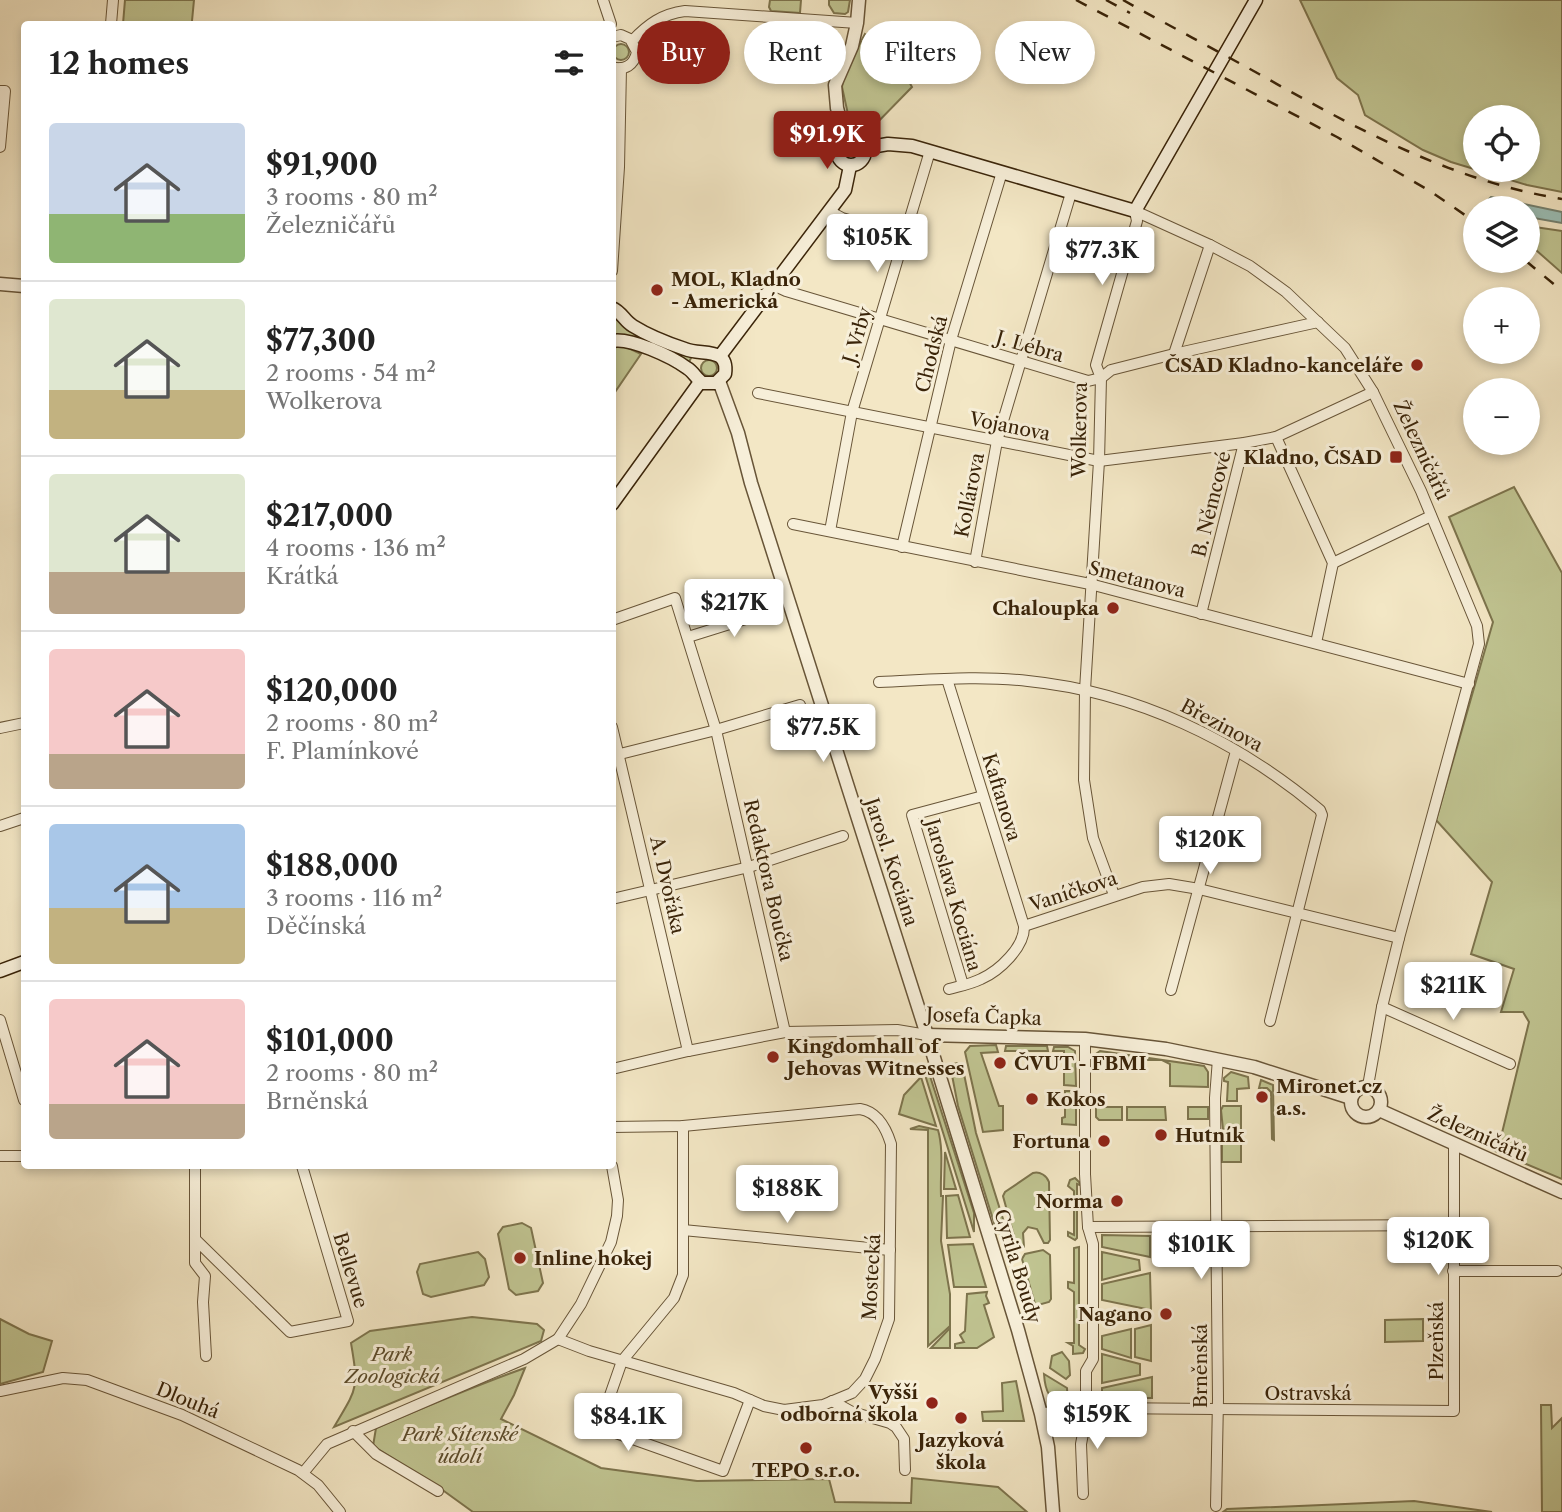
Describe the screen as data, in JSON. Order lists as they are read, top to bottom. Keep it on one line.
{"streets":{"street":["J. Vrby","J. Lébra","Chodská","Vojanova","Wolkerova","Železničářů","Kollárova","B. Němcové","Smetanova","Březinova","Kaftanova","Jarosl. Kociána","Redaktora Boučka","A. Dvořáka","Vaníčkova","Jaroslava Kociána","Josefa Čapka","Cyrila Boudy","Bellevue","Mostecká","Plzeňská","Brněnská","Ostravská","Dlouhá"]},"crossings":[["J. Vrby","J. Lébra"],["J. Vrby","Vojanova"],["J. Vrby","Železničářů"],["J. Vrby","Smetanova"],["J. Lébra","Chodská"],["J. Lébra","Wolkerova"],["J. Lébra","Železničářů"],["J. Lébra","Kollárova"],["Chodská","Vojanova"],["Chodská","Železničářů"],["Chodská","Smetanova"],["Vojanova","Wolkerova"],["Vojanova","Železničářů"],["Vojanova","Kollárova"],["Vojanova","B. Němcové"],["Wolkerova","Železničářů"],["Wolkerova","Smetanova"],["Wolkerova","Březinova"],["Wolkerova","Vaníčkova"],["Železničářů","Kollárova"],["Železničářů","Smetanova"],["Železničářů","Vaníčkova"],["Železničářů","Josefa Čapka"],["Železničářů","Plzeňská"],["Kollárova","Smetanova"],["B. Němcové","Smetanova"],["Březinova","Kaftanova"],["Březinova","Vaníčkova"],["Kaftanova","Vaníčkova"],["Kaftanova","Jaroslava Kociána"],["Jarosl. Kociána","Josefa Čapka"],["Jarosl. Kociána","Cyrila Boudy"],["Redaktora Boučka","Josefa Čapka"],["A. Dvořáka","Josefa Čapka"],["Vaníčkova","Jaroslava Kociána"],["Josefa Čapka","Cyrila Boudy"],["Josefa Čapka","Brněnská"],["Cyrila Boudy","Ostravská"],["Plzeňská","Ostravská"],["Brněnská","Ostravská"]],"parks":["Park Zoologická","Park Sítenské údolí"],"places":{"other":["MOL, Kladno - Americká","ČSAD Kladno-kanceláře","Chaloupka","Kingdomhall of Jehovas Witnesses","ČVUT - FBMI","Mironet.cz a.s.","Kokos","Hutník","Fortuna","Norma","Inline hokej","Nagano","Vyšší odborná škola","Jazyková škola","TEPO s.r.o."],"transit":["Kladno, ČSAD"]},"page":{"chip":["Buy","Rent","Filters","New"],"heading":"12 homes","map_buttons":["+","−"],"list":[{"name":"$91,900","note":"3 rooms · 80 m² · Železničářů"},{"name":"$77,300","note":"2 rooms · 54 m² · Wolkerova"},{"name":"$217,000","note":"4 rooms · 136 m² · Krátká"},{"name":"$120,000","note":"2 rooms · 80 m² · F. Plamínkové"},{"name":"$188,000","note":"3 rooms · 116 m² · Děčínská"},{"name":"$101,000","note":"2 rooms · 80 m² · Brněnská"}],"price":["$91.9K","$105K","$77.3K","$217K","$77.5K","$120K","$211K","$188K","$120K","$101K","$159K","$84.1K"]}}
